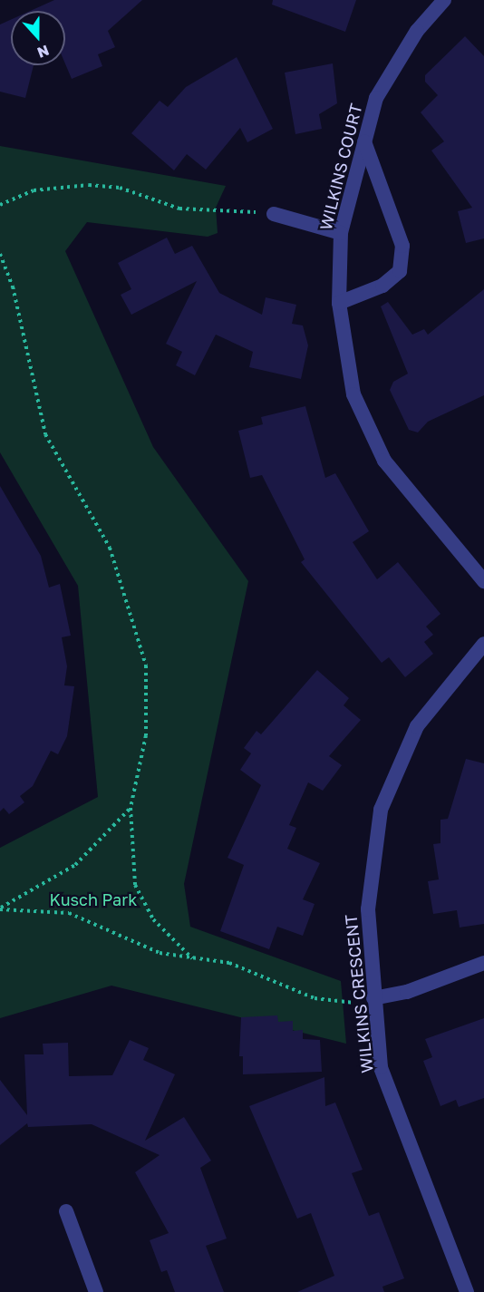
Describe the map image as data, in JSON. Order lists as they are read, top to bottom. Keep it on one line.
{"streets":{"street":["WILKINS COURT","WILKINS CRESCENT"]},"parks":["Kusch Park"],"north":"bottom"}
